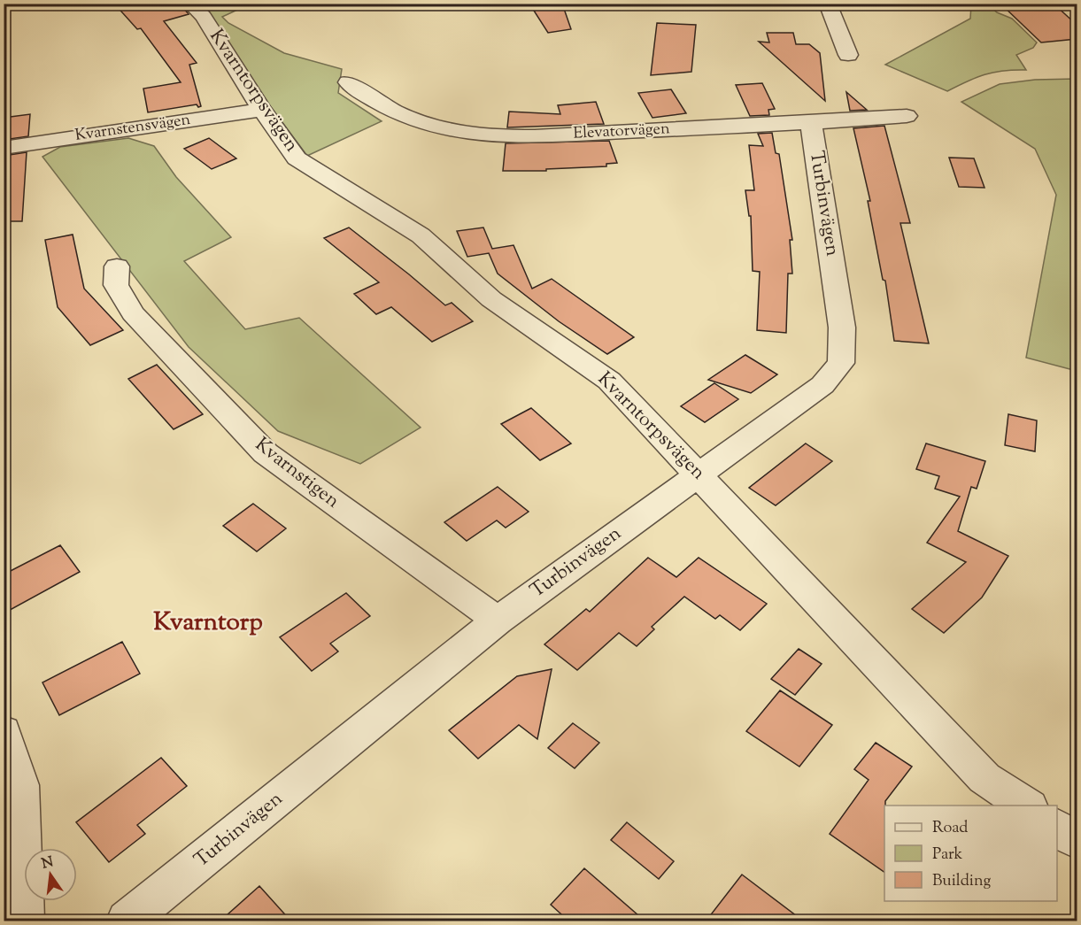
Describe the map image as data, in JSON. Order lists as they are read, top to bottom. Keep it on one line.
{"streets":{"street":["Kvarntorpsvägen","Kvarnstensvägen","Elevatorvägen","Turbinvägen","Kvarnstigen"]},"crossings":[["Kvarntorpsvägen","Kvarnstensvägen"],["Kvarntorpsvägen","Turbinvägen"],["Elevatorvägen","Turbinvägen"],["Turbinvägen","Kvarnstigen"]],"districts":["Kvarntorp"],"legend":["Road","Park","Building"],"north":"top"}
